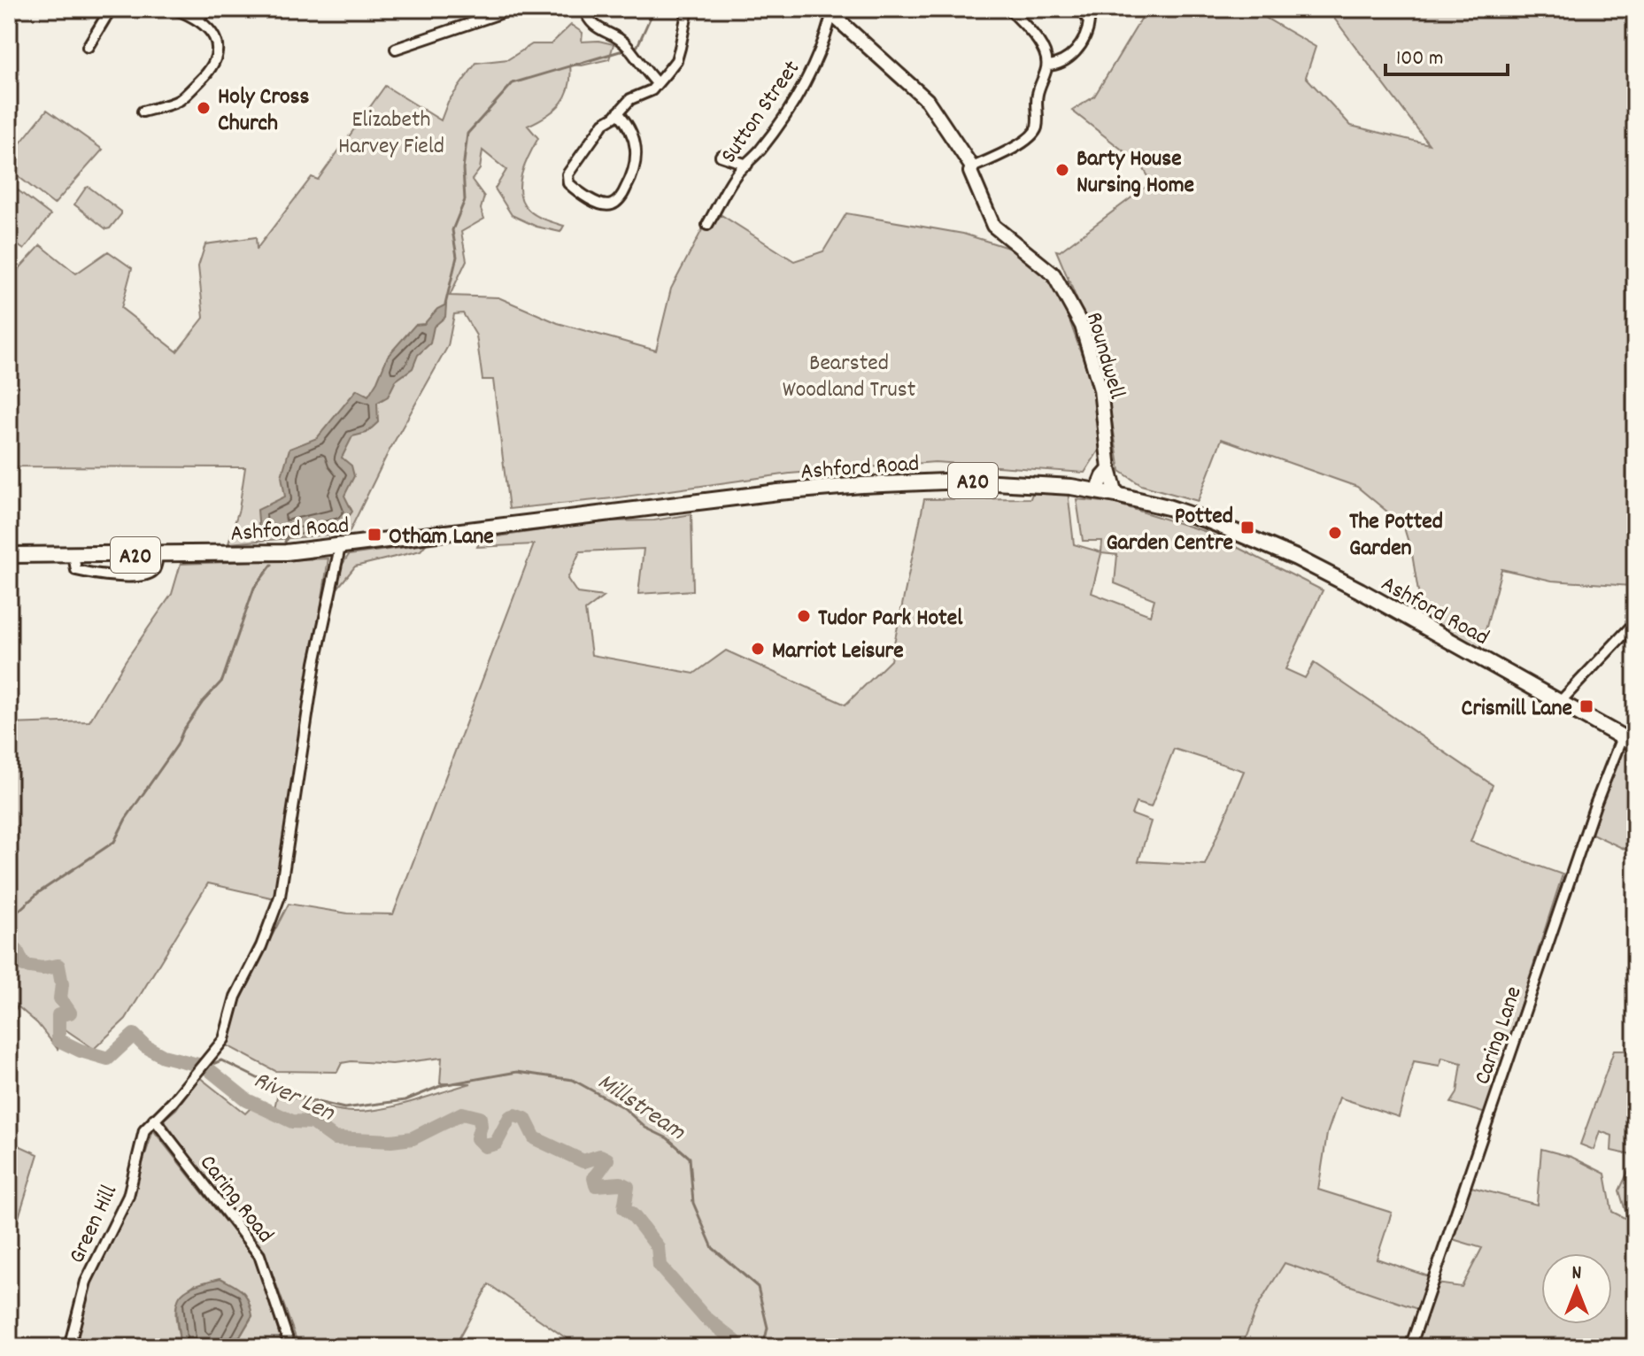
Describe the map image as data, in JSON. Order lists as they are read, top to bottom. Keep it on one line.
{"streets":{"main road":["Ashford Road","A20"],"street":["Sutton Street","Roundwell","Caring Lane","Caring Road","Green Hill"]},"crossings":[["Sutton Street","Roundwell"],["Roundwell","Ashford Road"],["Ashford Road","Caring Lane"],["Caring Road","Green Hill"]],"water":["River Len","Millstream"],"parks":["Elizabeth Harvey Field","Bearsted Woodland Trust"],"places":{"other":["Holy Cross Church","Barty House Nursing Home","The Potted Garden","Tudor Park Hotel","Marriot Leisure"],"transit":["Potted Garden Centre","Otham Lane","Crismill Lane"]},"scale_bar":"100 m","north":"top"}
